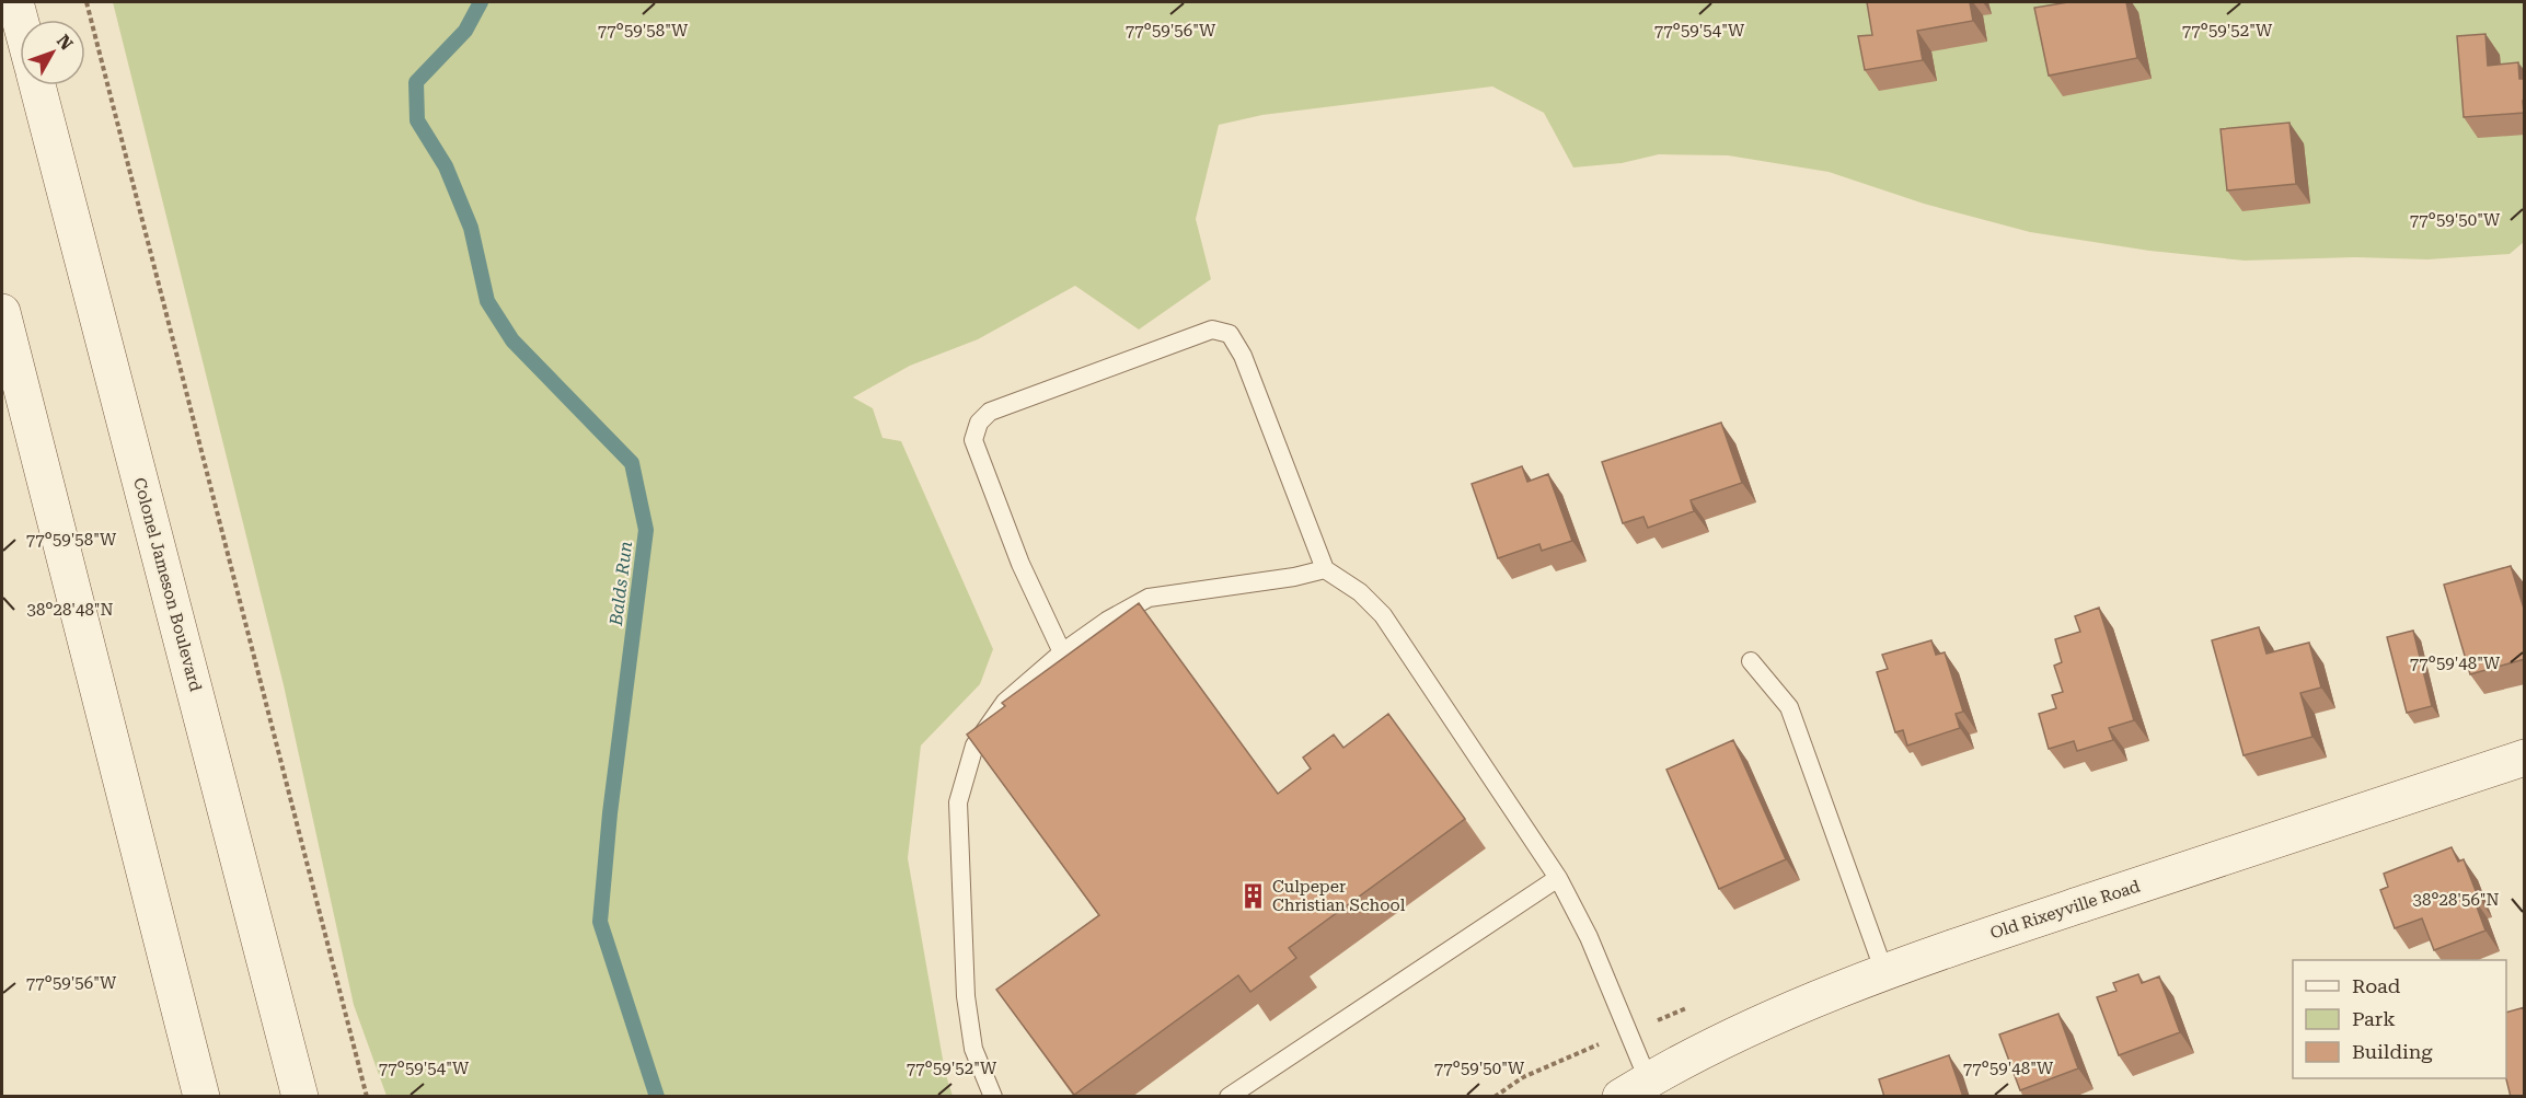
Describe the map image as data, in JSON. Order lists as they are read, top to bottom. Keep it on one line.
{"streets":{"main road":["Colonel Jameson Boulevard","Old Rixeyville Road"]},"water":["Balds Run"],"places":{"building":["Culpeper Christian School"]},"legend":["Road","Park","Building"],"north":"top right","coordinates":["77°59'58\"W","77°59'56\"W","77°59'54\"W","77°59'52\"W","77°59'50\"W","38°28'48\"N","77°59'48\"W","38°28'56\"N"]}
